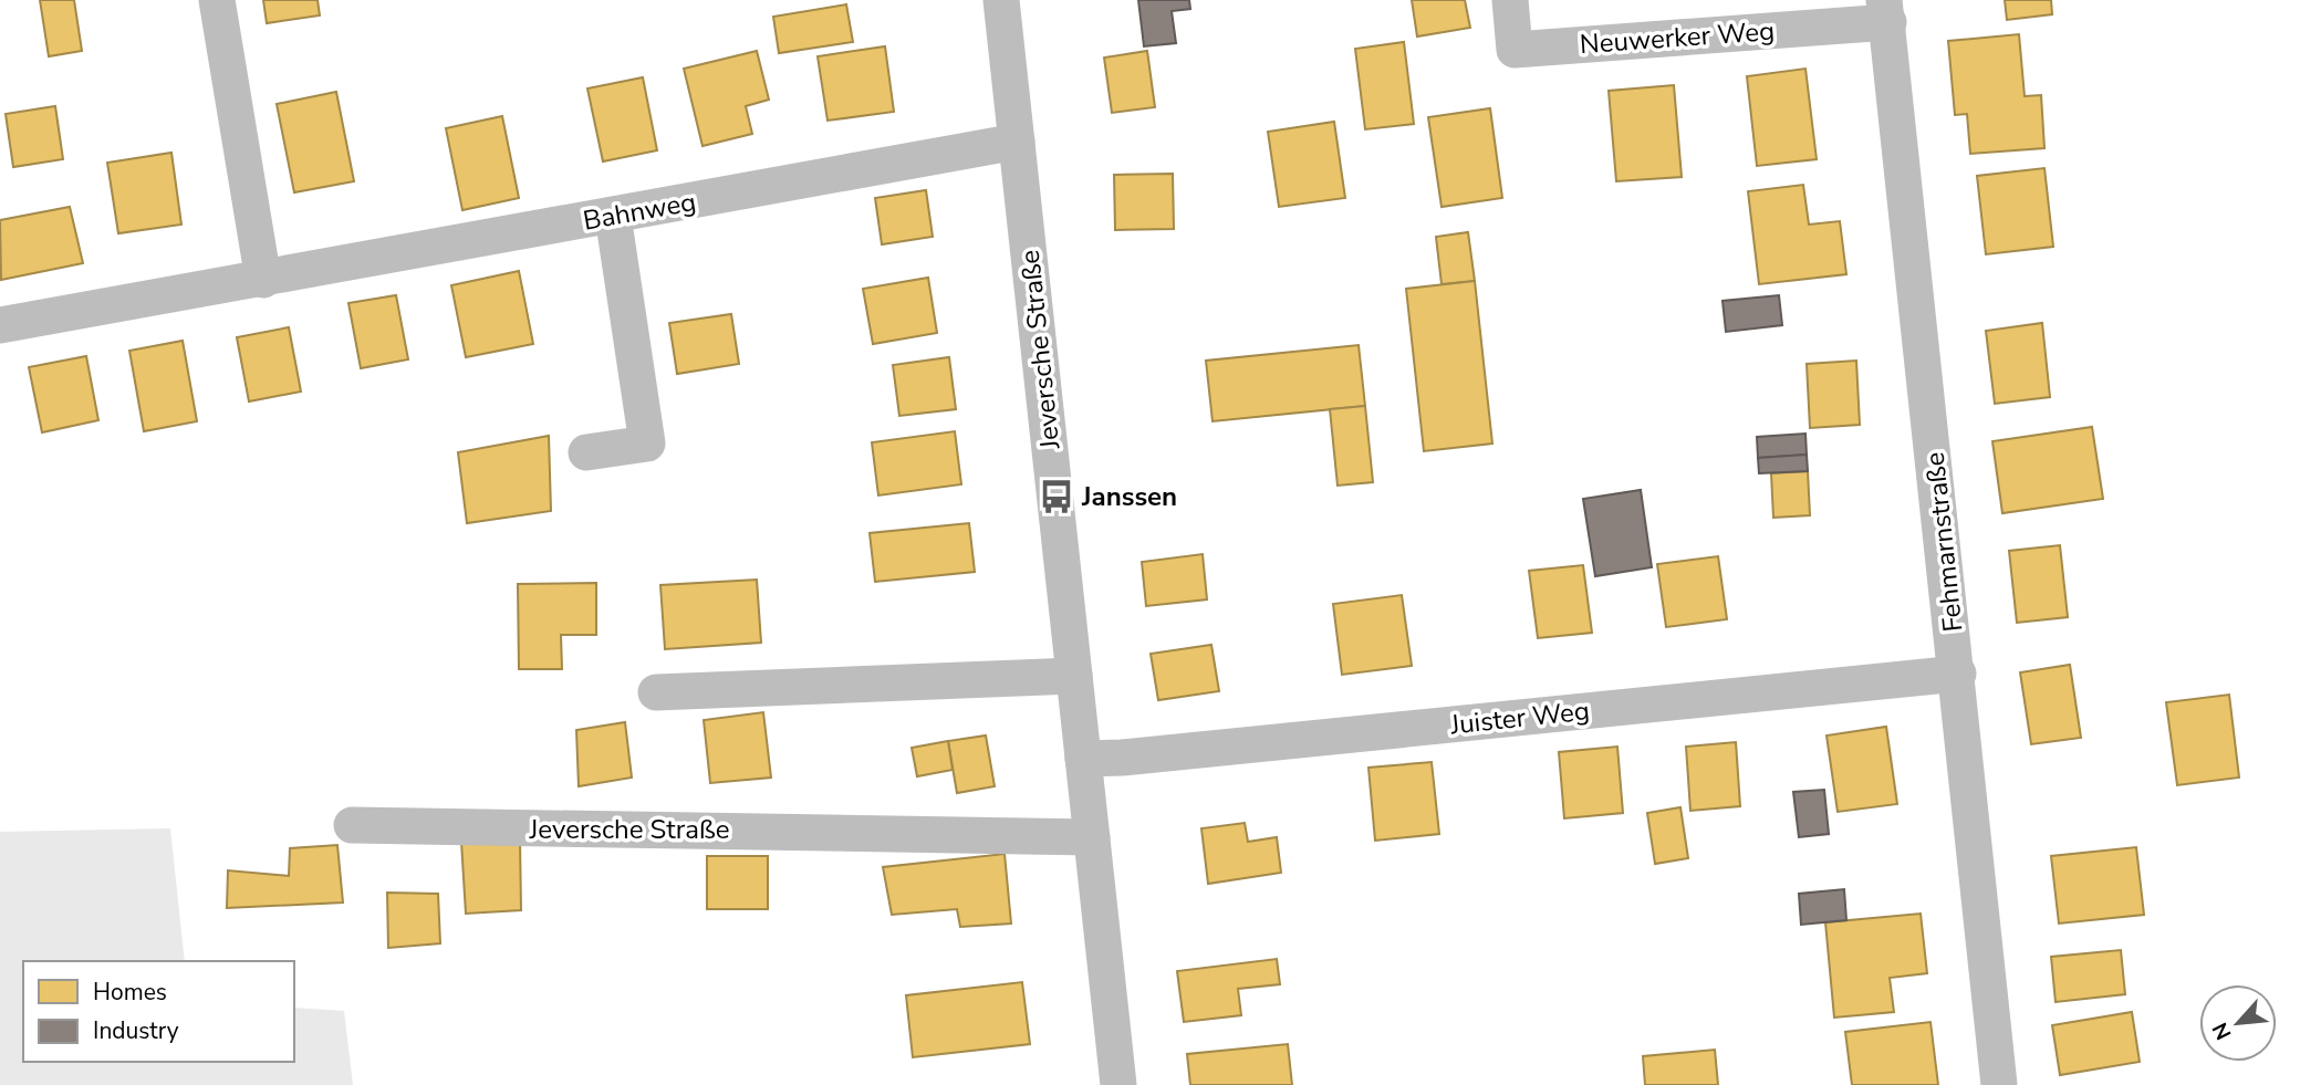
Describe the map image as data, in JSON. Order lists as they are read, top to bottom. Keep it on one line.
{"streets":{"street":["Neuwerker Weg","Bahnweg","Jeversche Straße","Fehmarnstraße","Juister Weg"]},"crossings":[["Neuwerker Weg","Fehmarnstraße"],["Bahnweg","Jeversche Straße"],["Jeversche Straße","Juister Weg"],["Fehmarnstraße","Juister Weg"]],"places":{"bus stop":["Janssen"]},"legend":["Homes","Industry"],"north":"bottom left"}
